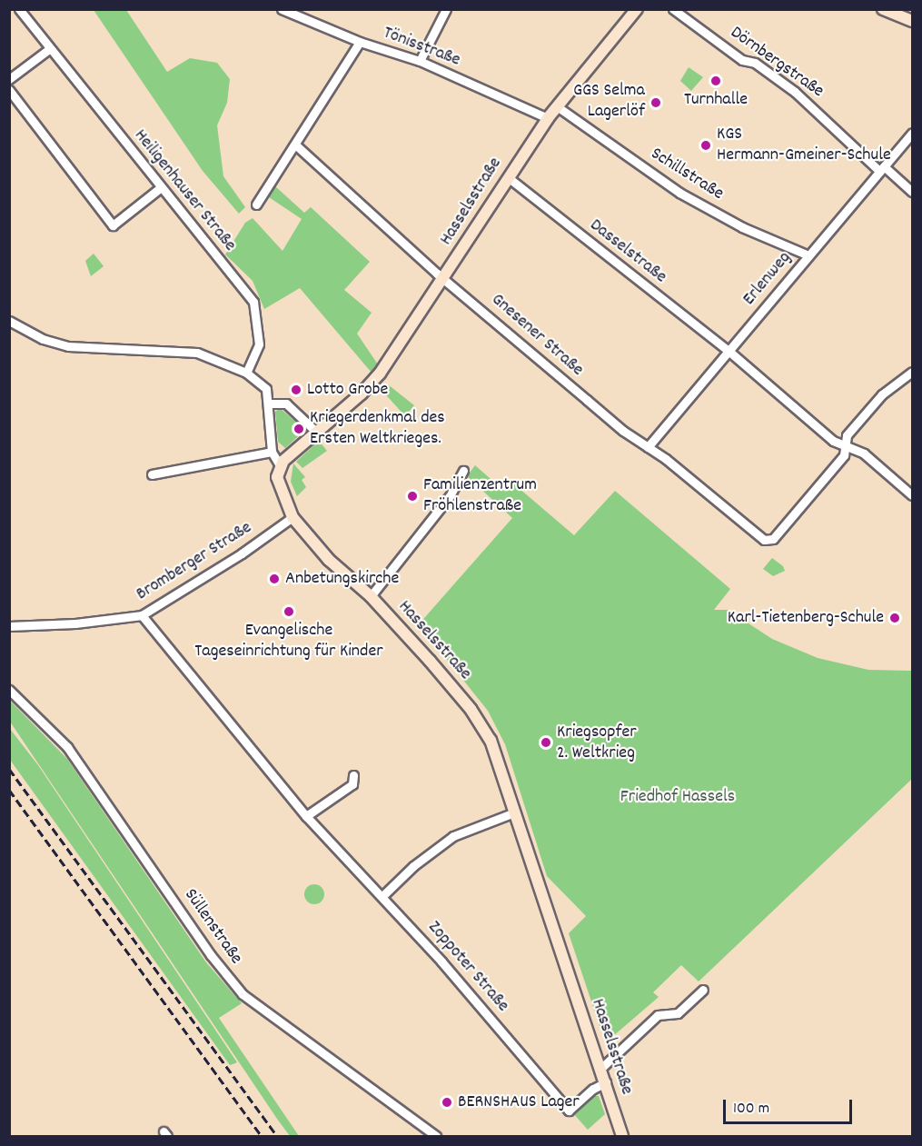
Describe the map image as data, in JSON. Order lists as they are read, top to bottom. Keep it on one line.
{"streets":{"street":["Tönisstraße","Dörnbergstraße","Schillstraße","Heiligenhauser Straße","Hasselsstraße","Dasselstraße","Erlenweg","Gnesener Straße","Bromberger Straße","Süllenstraße","Zoppoter Straße"]},"crossings":[["Tönisstraße","Hasselsstraße"],["Dörnbergstraße","Erlenweg"],["Schillstraße","Hasselsstraße"],["Schillstraße","Erlenweg"],["Hasselsstraße","Dasselstraße"],["Hasselsstraße","Gnesener Straße"],["Hasselsstraße","Bromberger Straße"],["Hasselsstraße","Zoppoter Straße"],["Dasselstraße","Erlenweg"],["Dasselstraße","Gnesener Straße"],["Erlenweg","Gnesener Straße"],["Bromberger Straße","Zoppoter Straße"]],"parks":["Friedhof Hassels"],"places":["Turnhalle","GGS Selma Lagerlöf","KGS Hermann-Gmeiner-Schule","Lotto Grobe","Kriegerdenkmal des Ersten Weltkrieges.","Familienzentrum Fröhlenstraße","Anbetungskirche","Evangelische Tageseinrichtung für Kinder","Karl-Tietenberg-Schule","Kriegsopfer 2. Weltkrieg","BERNSHAUS Lager"],"scale_bar":"100 m"}
